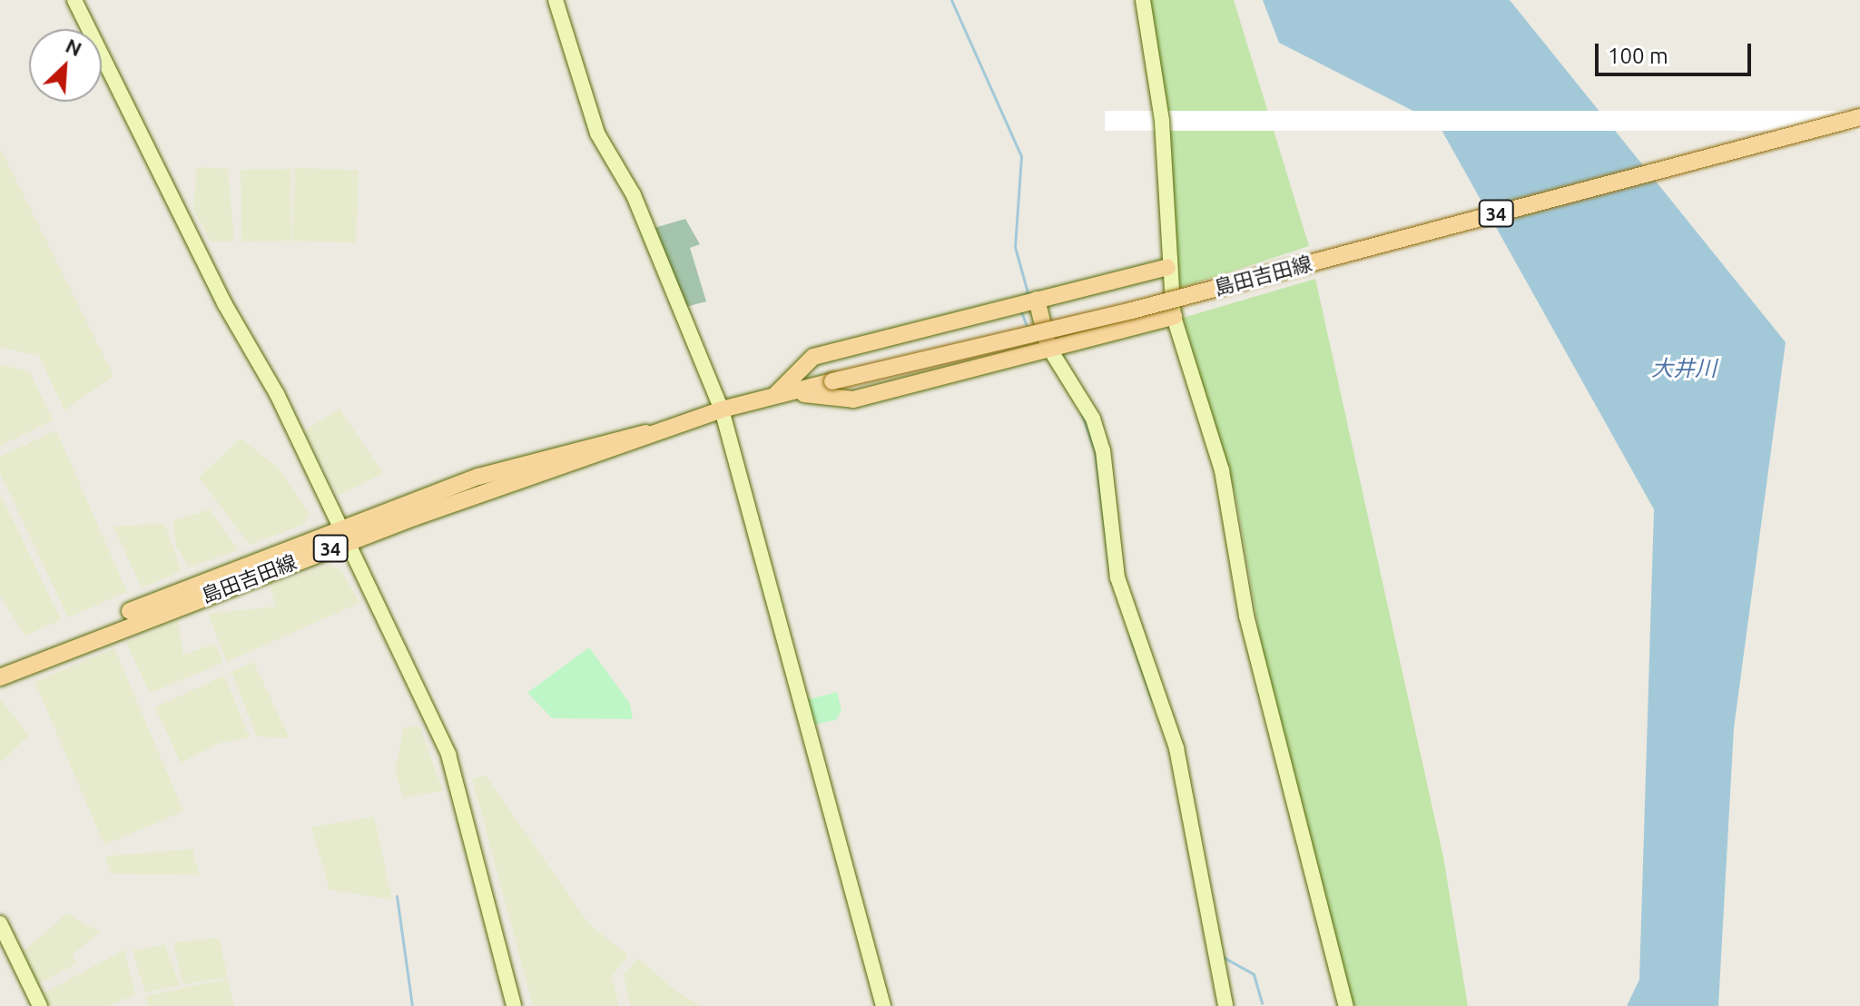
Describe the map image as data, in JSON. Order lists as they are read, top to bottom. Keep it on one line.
{"streets":{"main road":["34","島田吉田線"]},"water":["大井川"],"scale_bar":"100 m","north":"top right"}
